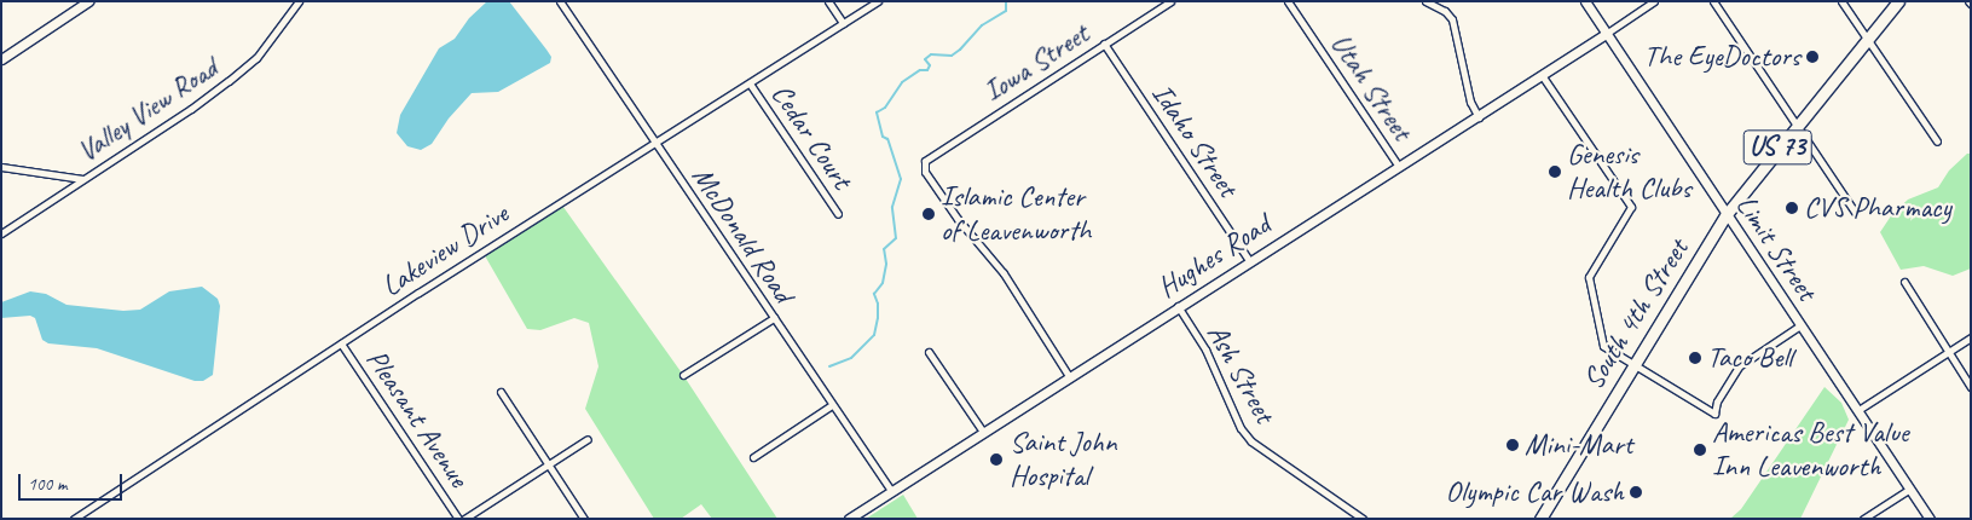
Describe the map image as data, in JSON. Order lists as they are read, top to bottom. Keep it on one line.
{"streets":{"highway":["US 73","South 4th Street"],"street":["Iowa Street","Utah Street","Valley View Road","Cedar Court","Idaho Street","McDonald Road","Limit Street","Lakeview Drive","Hughes Road","Ash Street","Pleasant Avenue"]},"crossings":[["Iowa Street","Idaho Street"],["Iowa Street","Hughes Road"],["Utah Street","Hughes Road"],["Cedar Court","Lakeview Drive"],["Idaho Street","Hughes Road"],["McDonald Road","Lakeview Drive"],["McDonald Road","Hughes Road"],["Limit Street","Hughes Road"],["Limit Street","South 4th Street"],["Lakeview Drive","Pleasant Avenue"],["Hughes Road","Ash Street"]],"places":["The EyeDoctors","Genesis Health Clubs","CVS Pharmacy","Islamic Center of Leavenworth","Taco Bell","Mini-Mart","Americas Best Value Inn Leavenworth","Saint John Hospital","Olympic Car Wash"],"scale_bar":"100 m"}
